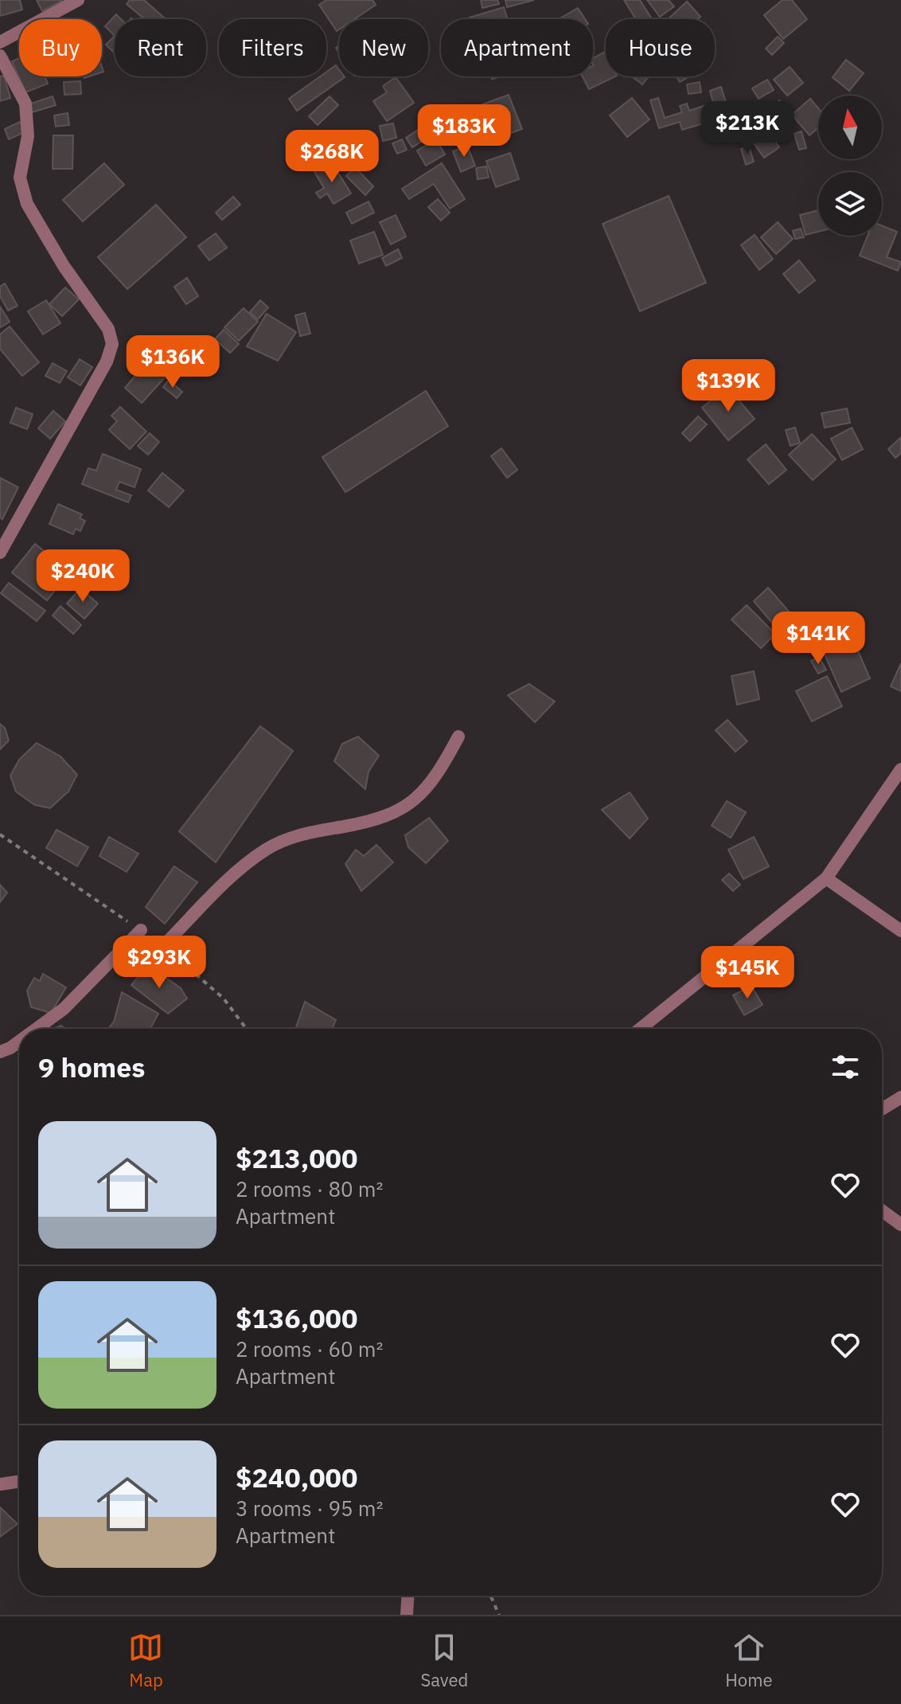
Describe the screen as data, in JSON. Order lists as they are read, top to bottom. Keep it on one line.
{"north":"top","page":{"chip":["Buy","Rent","Filters","New","Apartment","House"],"price":["$213K","$183K","$268K","$136K","$139K","$240K","$141K","$293K","$145K"],"heading":"9 homes","list":[{"name":"$213,000","note":"2 rooms · 80 m² · Apartment"},{"name":"$136,000","note":"2 rooms · 60 m² · Apartment"},{"name":"$240,000","note":"3 rooms · 95 m² · Apartment"}],"tabs":["Map","Saved","Home"]}}
